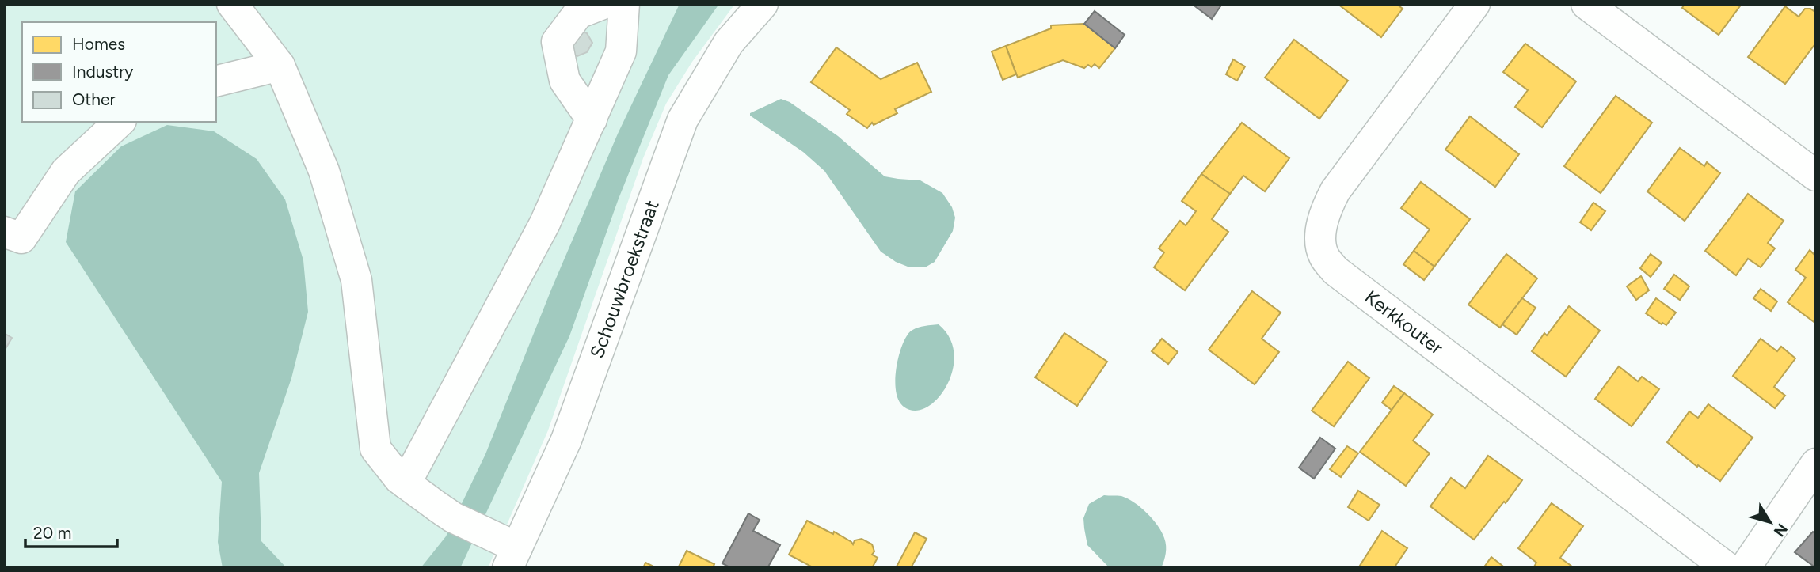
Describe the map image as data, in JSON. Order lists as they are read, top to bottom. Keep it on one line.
{"streets":{"street":["Schouwbroekstraat","Kerkkouter"]},"legend":["Homes","Industry","Other"],"scale_bar":"20 m","north":"bottom right"}
